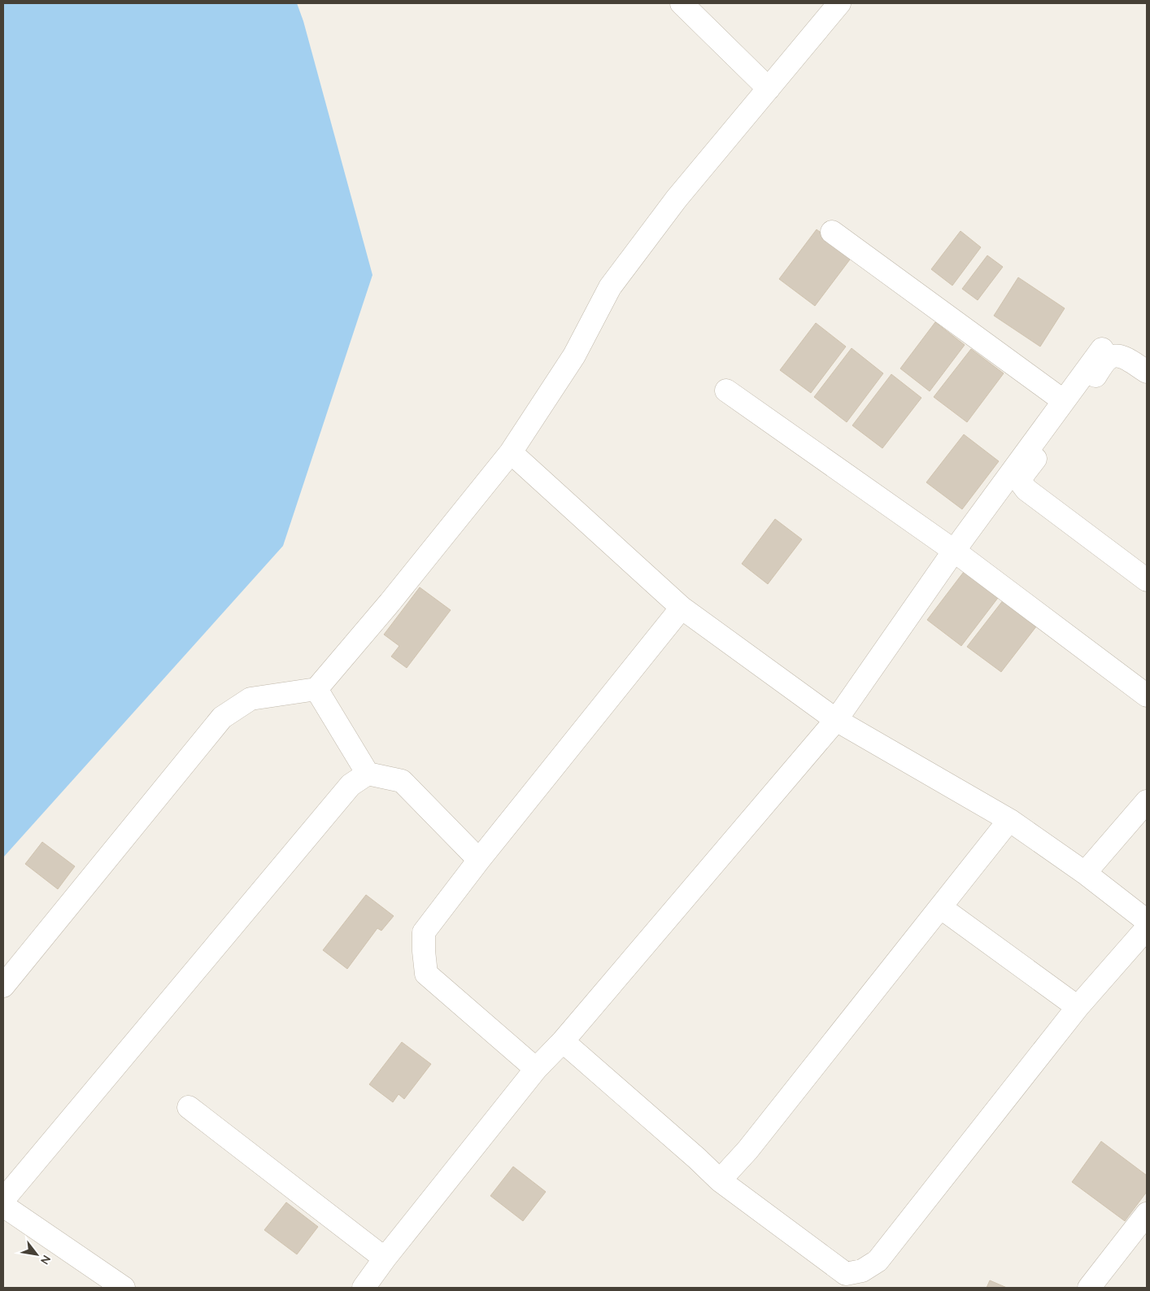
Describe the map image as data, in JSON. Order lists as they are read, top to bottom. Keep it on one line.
{"north":"bottom right"}
